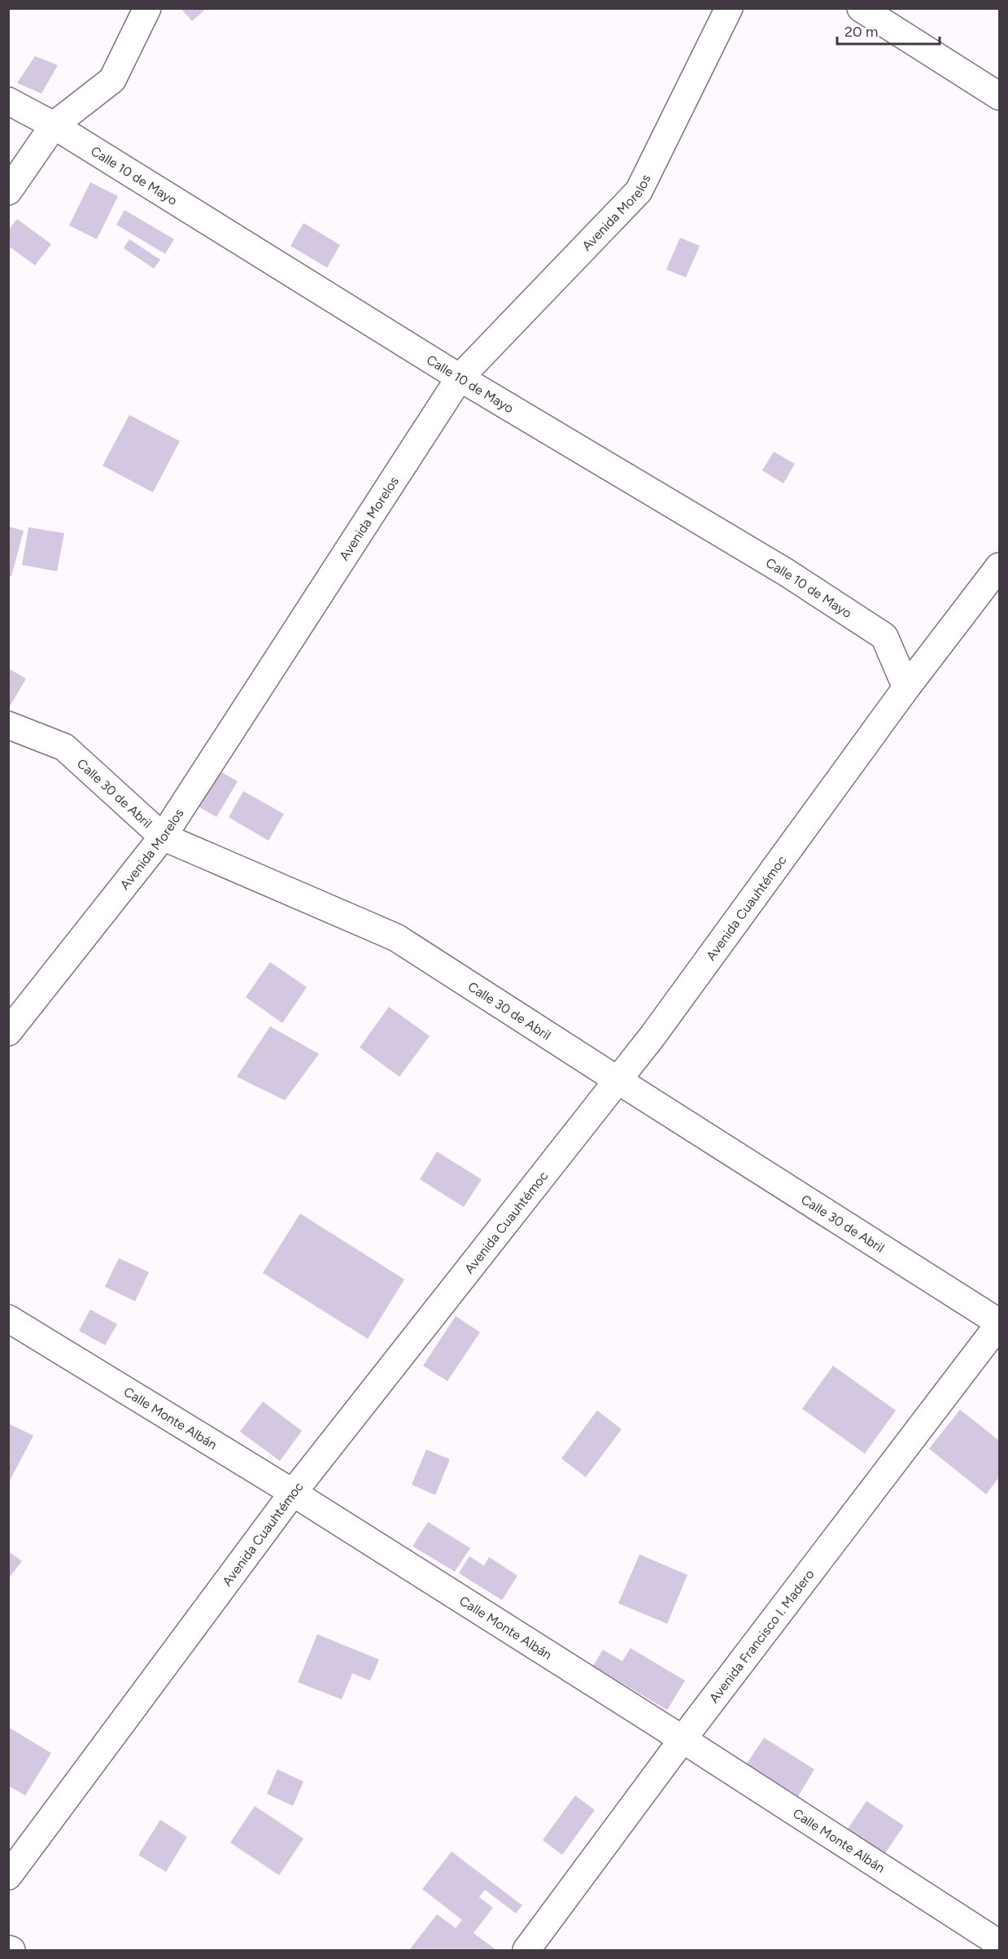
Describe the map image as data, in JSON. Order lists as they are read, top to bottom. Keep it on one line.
{"streets":{"street":["Calle 10 de Mayo","Avenida Morelos","Calle 30 de Abril","Avenida Cuauhtémoc","Calle Monte Albán","Avenida Francisco I. Madero"]},"crossings":[["Calle 10 de Mayo","Avenida Morelos"],["Calle 10 de Mayo","Avenida Cuauhtémoc"],["Avenida Morelos","Calle 30 de Abril"],["Calle 30 de Abril","Avenida Cuauhtémoc"],["Calle 30 de Abril","Avenida Francisco I. Madero"],["Avenida Cuauhtémoc","Calle Monte Albán"],["Calle Monte Albán","Avenida Francisco I. Madero"]],"scale_bar":"20 m"}
